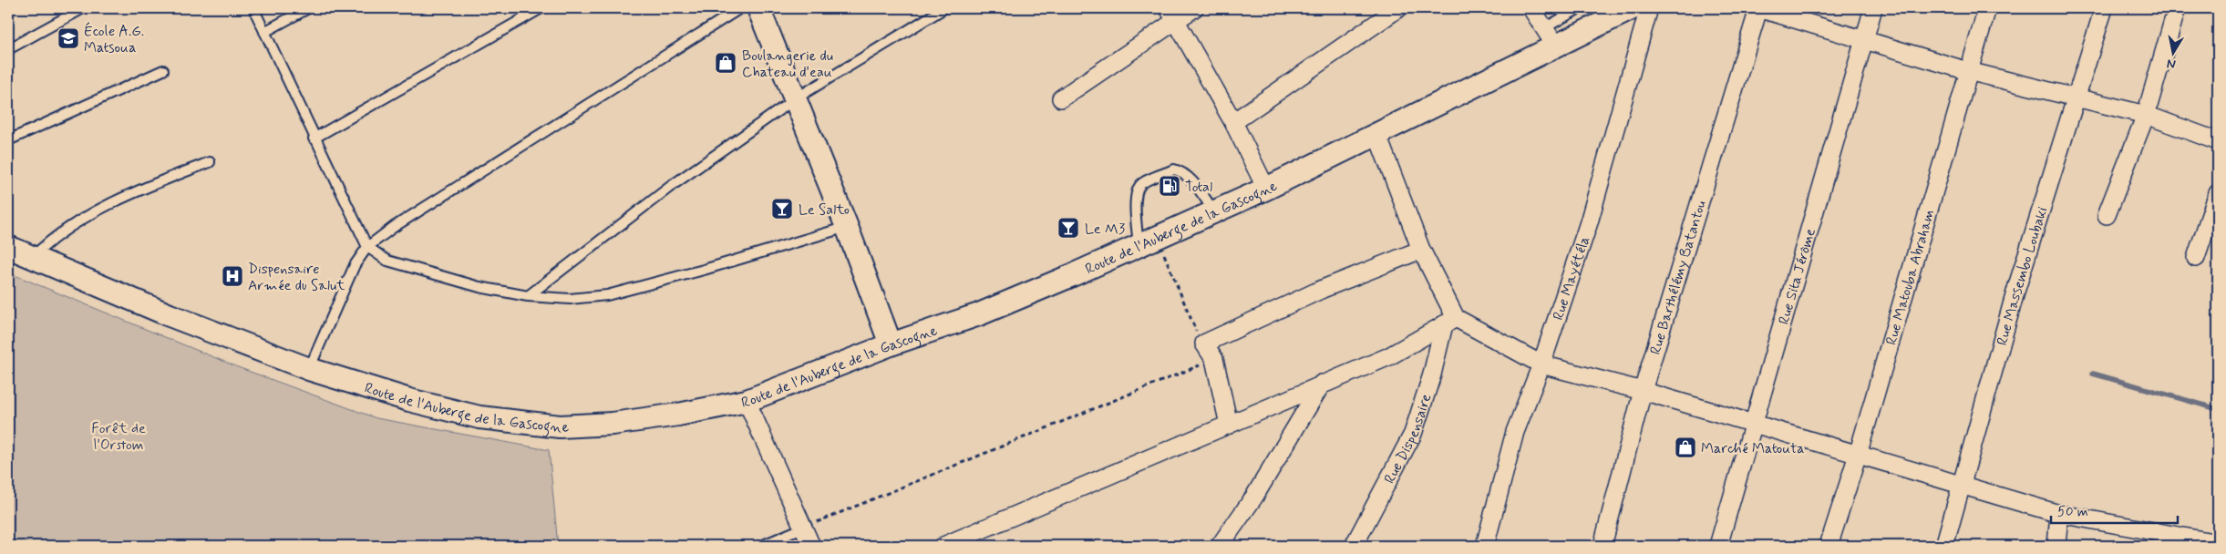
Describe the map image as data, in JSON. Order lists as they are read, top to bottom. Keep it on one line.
{"streets":{"street":["Route de l'Auberge de la Gascogne","Rue Massembo Loubaki","Rue Barthélémy Batantou","Rue Sita Jérôme","Rue Matouba Abraham","Rue Mayétéla","Rue Dispensaire"]},"parks":["Forêt de l'Orstom"],"places":{"school or university":["École A.G. Matsoua"],"shop":["Boulangerie du Chateau d'eau","Marché Matouta"],"fuel station":["Total"],"bar":["Le Salto","Le M3"],"hospital":["Dispensaire Armée du Salut"]},"scale_bar":"50 m","north":"bottom"}
